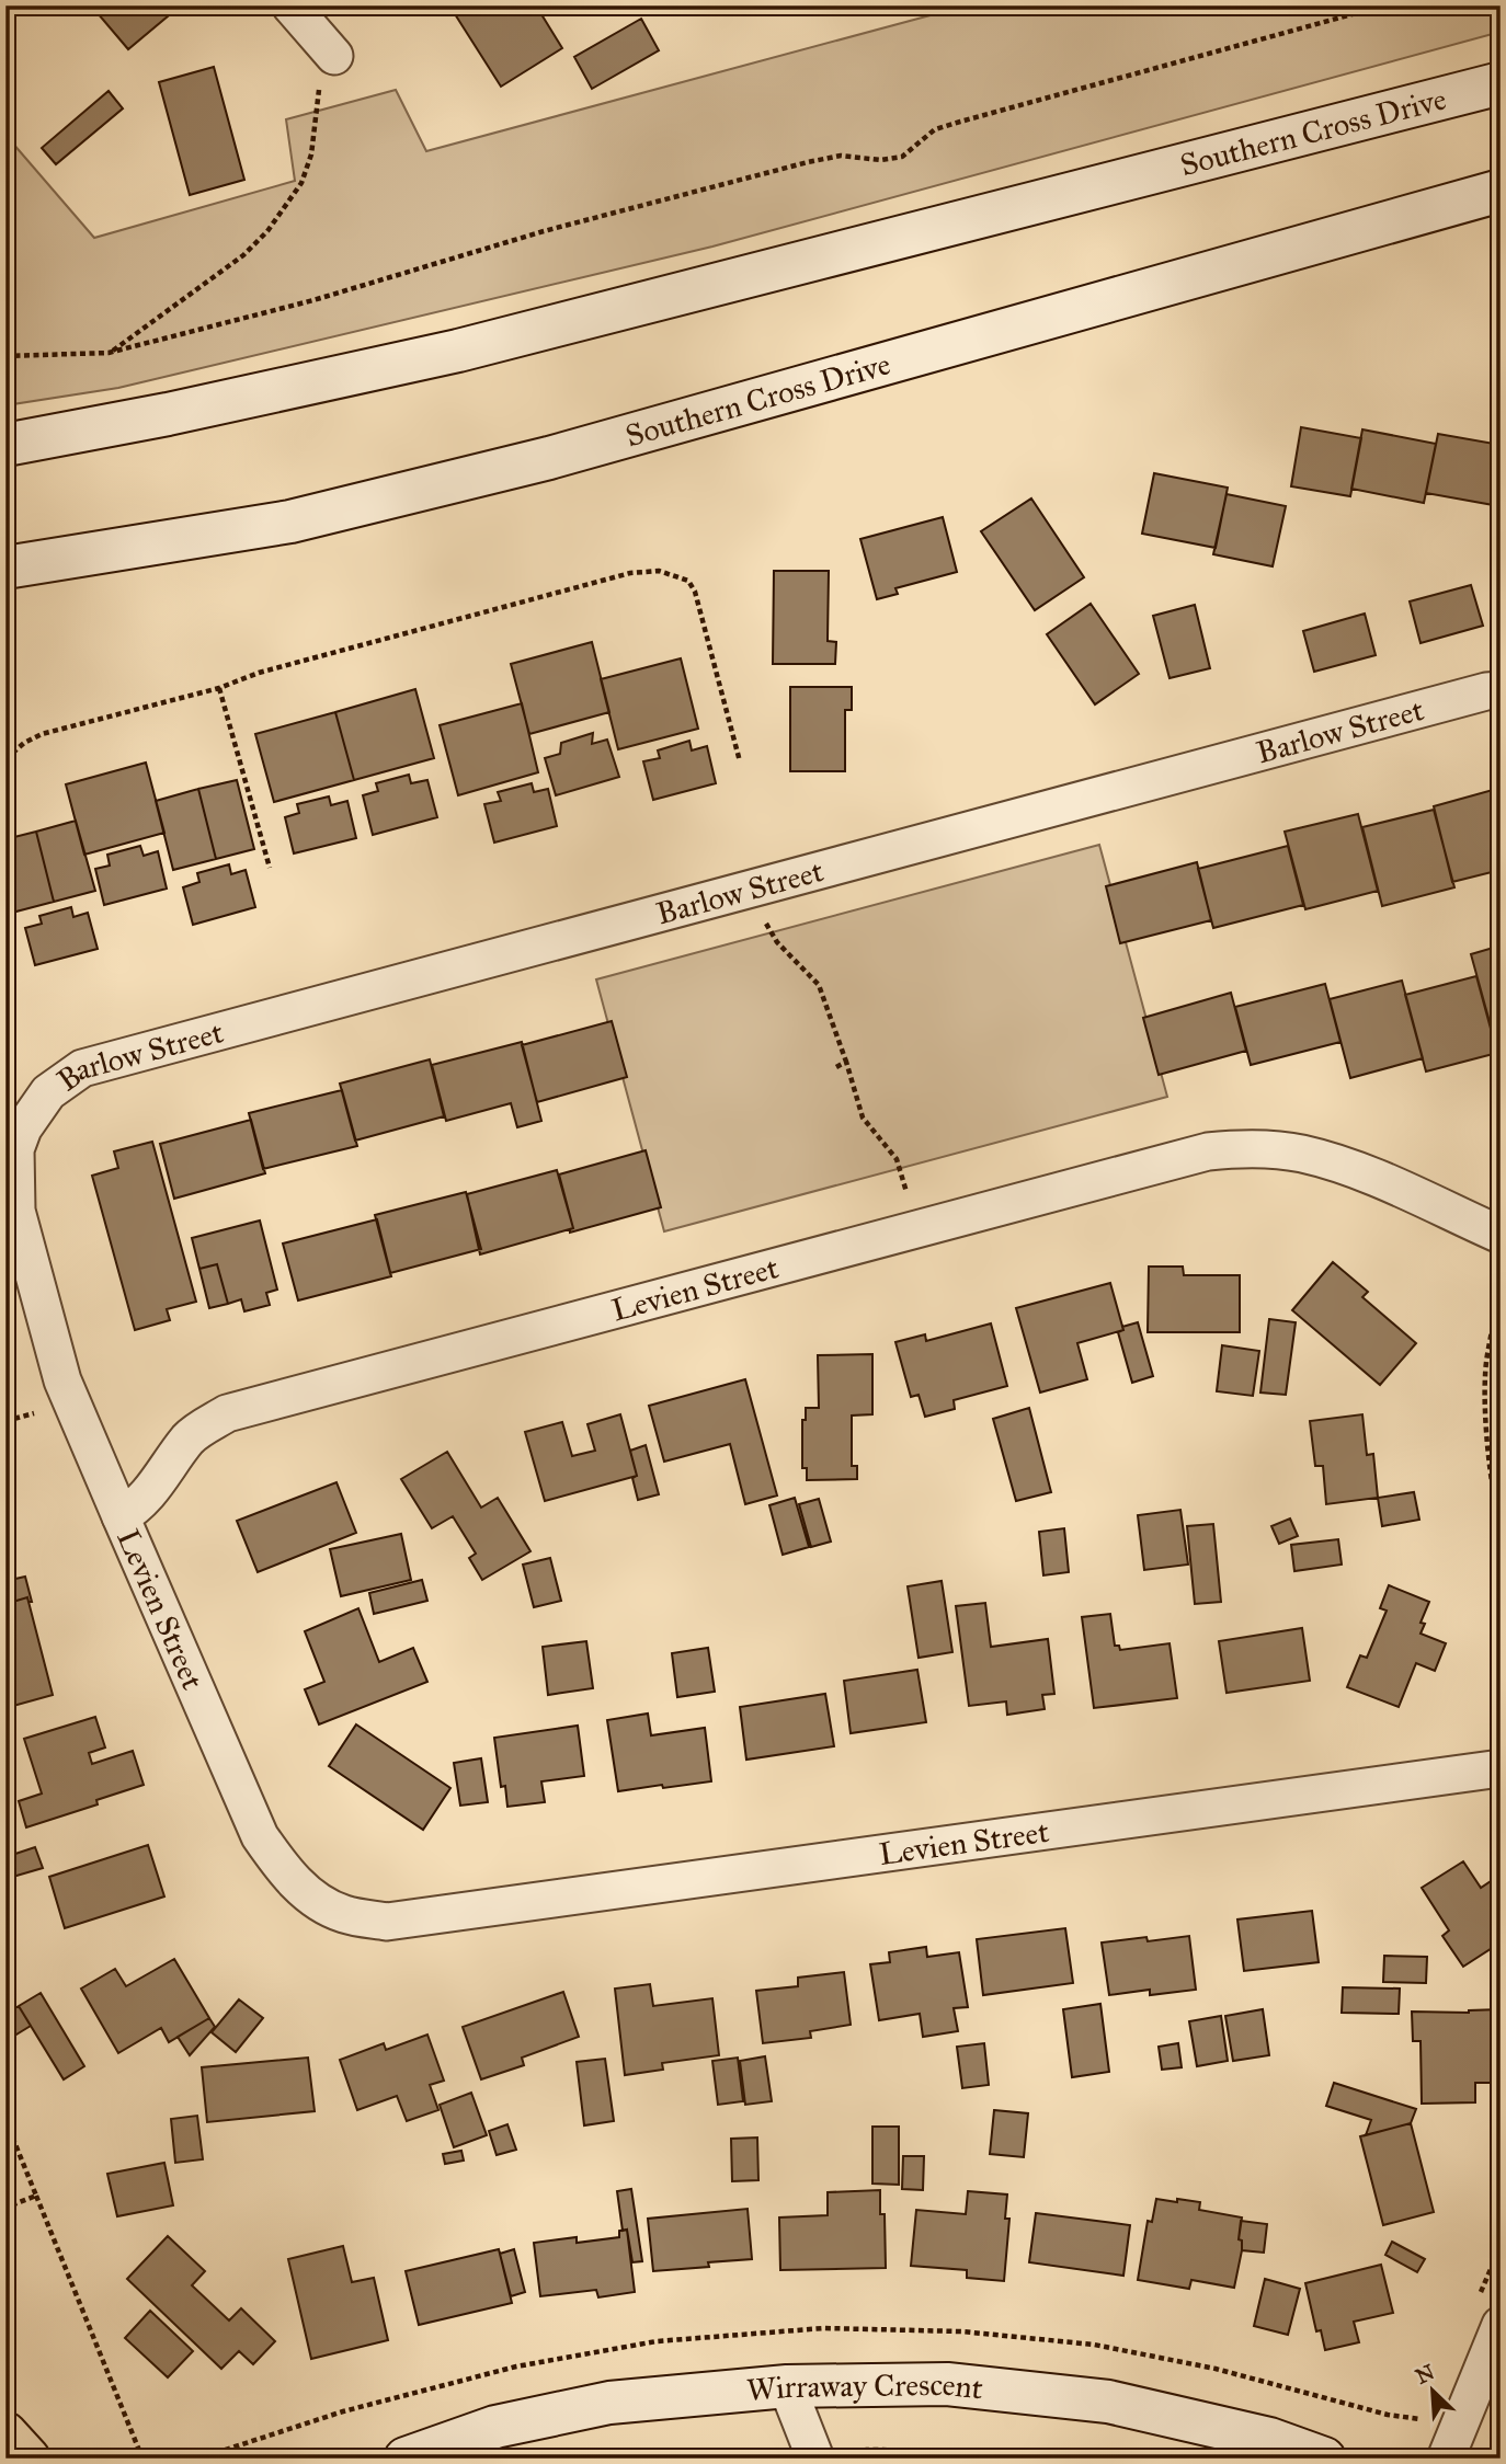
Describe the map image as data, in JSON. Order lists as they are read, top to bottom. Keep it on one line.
{"streets":{"main road":["Southern Cross Drive","Wirraway Crescent"],"street":["Barlow Street","Levien Street"]},"crossings":[["Barlow Street","Levien Street"]],"north":"top left"}
